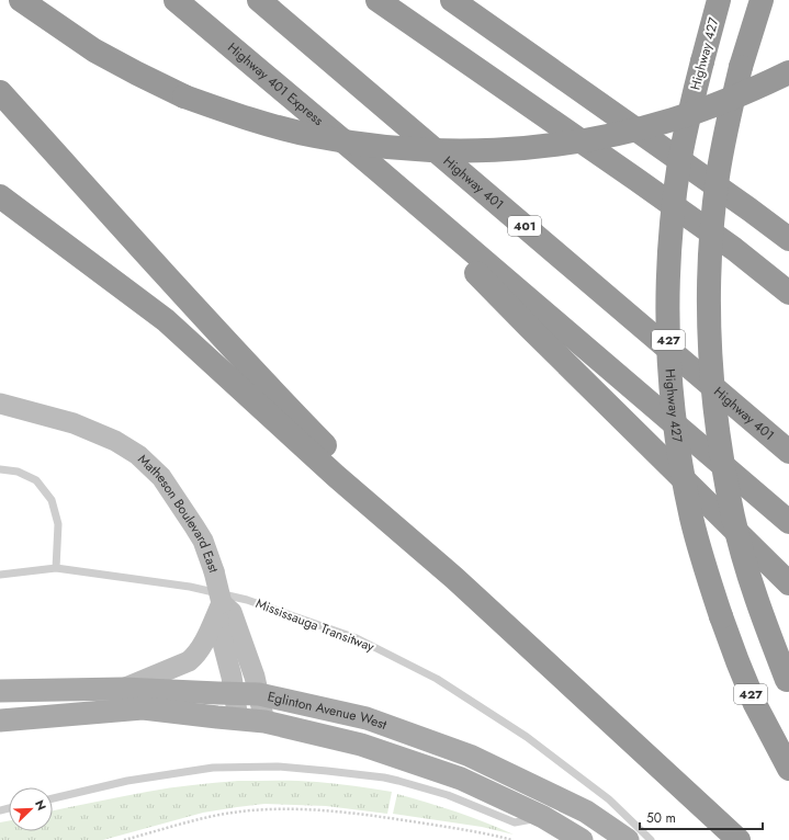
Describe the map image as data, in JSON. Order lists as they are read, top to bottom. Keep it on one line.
{"streets":{"highway":["Highway 427","Highway 401 Express","Highway 401","401","427"],"main road":["Eglinton Avenue West"],"street":["Matheson Boulevard East"],"lane":["Mississauga Transitway"]},"crossings":[["Matheson Boulevard East","Eglinton Avenue West"]],"scale_bar":"50 m","north":"top right"}
